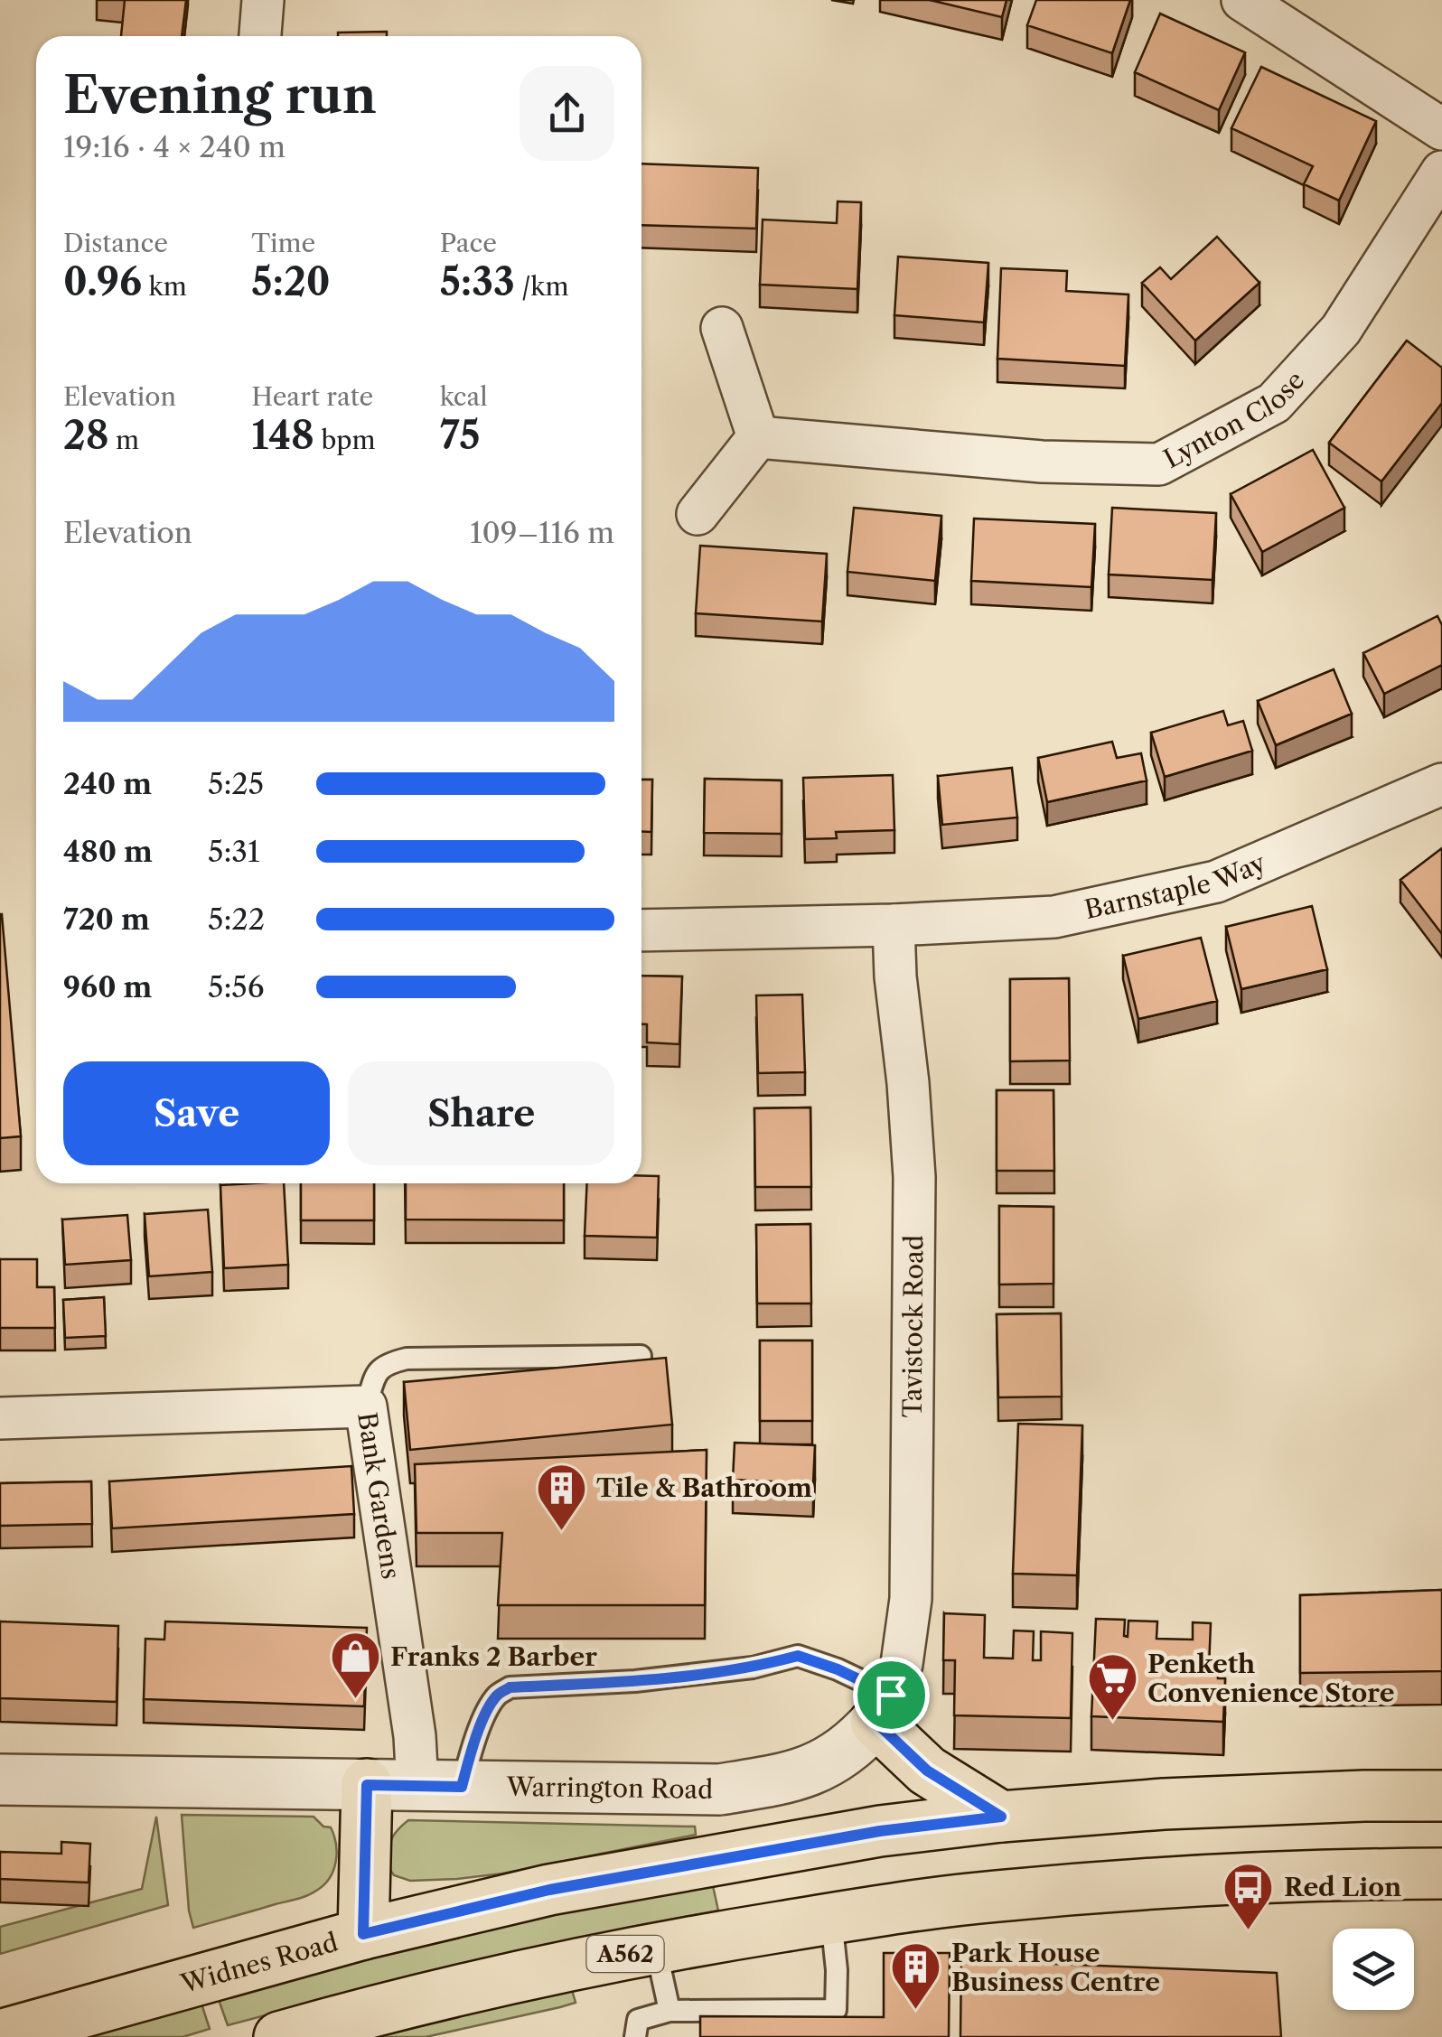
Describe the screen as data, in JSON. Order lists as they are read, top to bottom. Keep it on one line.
{"streets":{"main road":["A562","Widnes Road"],"street":["Lynton Close","Barnstaple Way","Tavistock Road","Bank Gardens","Warrington Road"]},"crossings":[["Barnstaple Way","Tavistock Road"],["Tavistock Road","Warrington Road"],["Bank Gardens","Warrington Road"]],"places":{"building":["Tile & Bathroom","Park House Business Centre"],"shop":["Franks 2 Barber"],"supermarket":["Penketh Convenience Store"],"bus stop":["Red Lion"]},"page":{"heading":["Evening run","19:16 · 4 × 240 m"],"stats":[["Distance","0.96 km"],["Time","5:20"],["Pace","5:33 /km"],["Elevation","28 m"],["Heart rate","148 bpm"],["kcal","75"]],"chart":["Elevation","109–116 m"],"list":[{"name":"240 m","note":"5:25"},{"name":"480 m","note":"5:31"},{"name":"720 m","note":"5:22"},{"name":"960 m","note":"5:56"}],"buttons":["Save","Share"]}}
